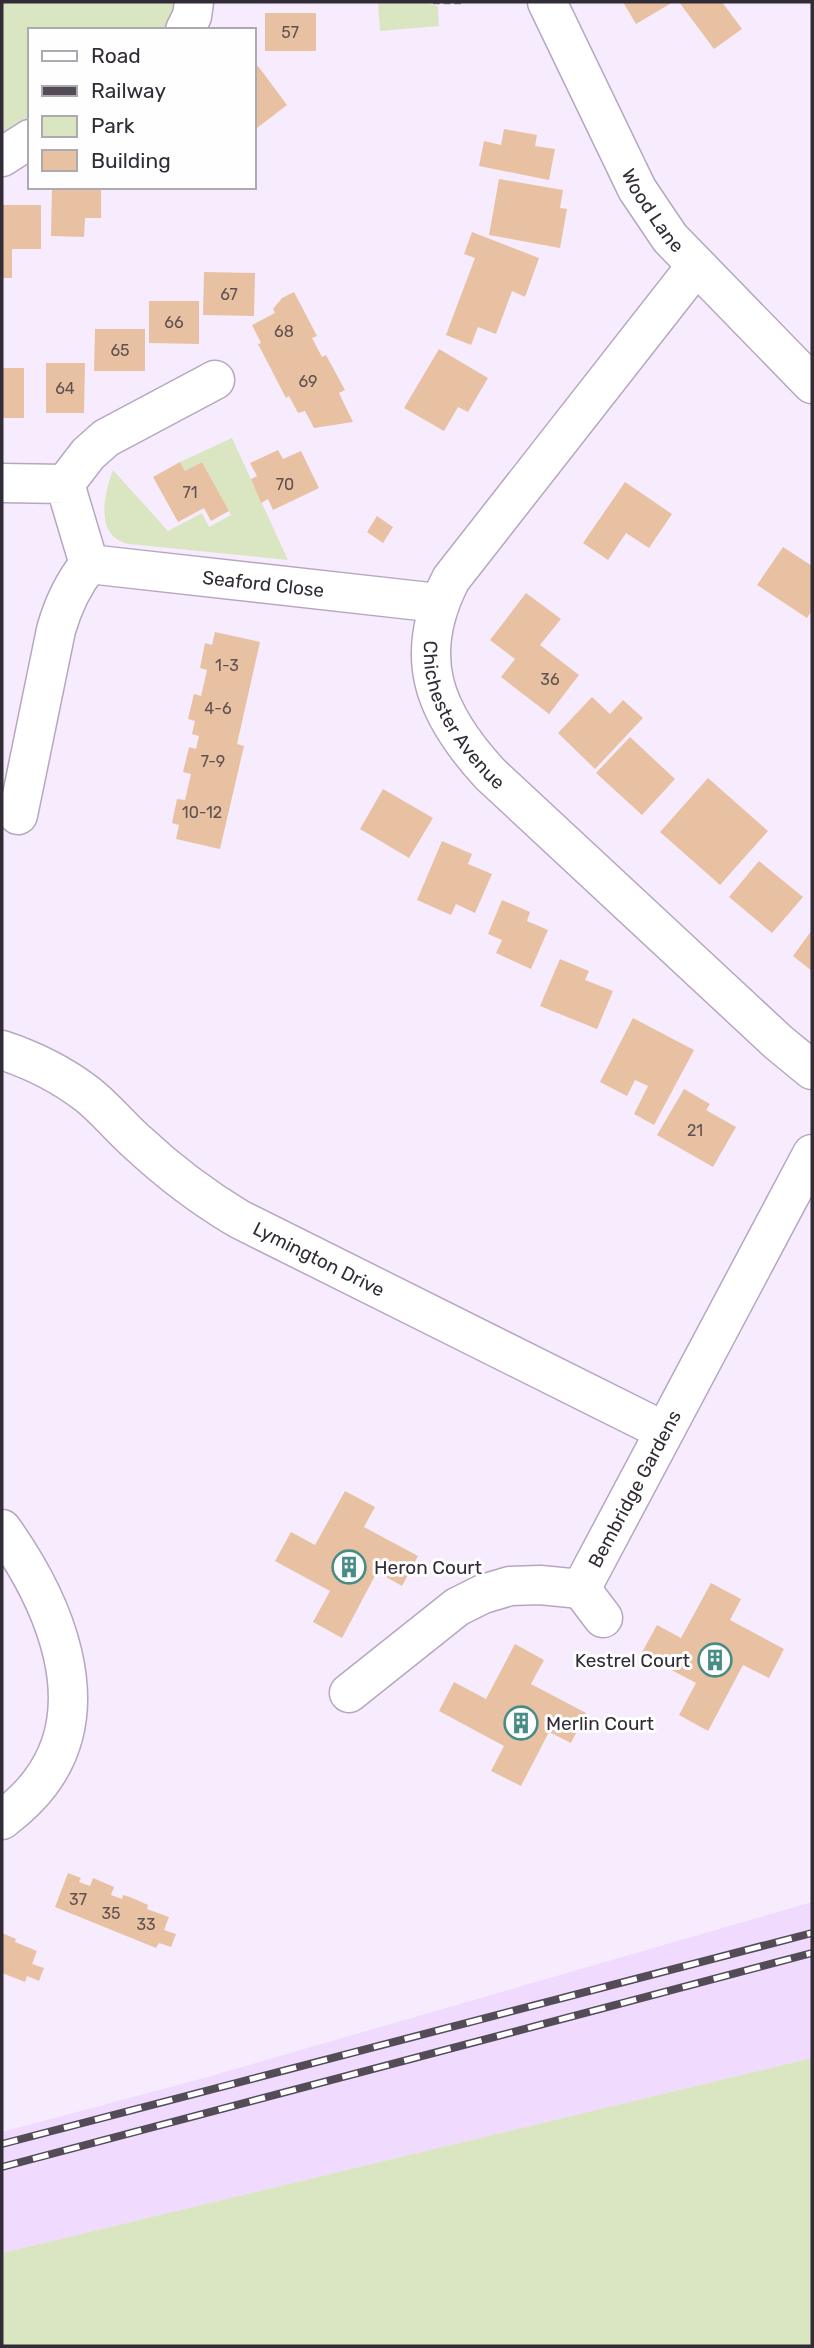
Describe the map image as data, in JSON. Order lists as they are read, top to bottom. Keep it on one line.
{"streets":{"street":["Wood Lane","Seaford Close","Chichester Avenue","Lymington Drive","Bembridge Gardens"]},"crossings":[["Wood Lane","Chichester Avenue"],["Seaford Close","Chichester Avenue"],["Lymington Drive","Bembridge Gardens"]],"places":{"building":["Heron Court","Kestrel Court","Merlin Court"]},"house_numbers":["57","67","66","68","65","69","64","70","71","1-3","36","4-6","7-9","10-12","21","37","35","33"],"legend":["Road","Railway","Park","Building"]}
